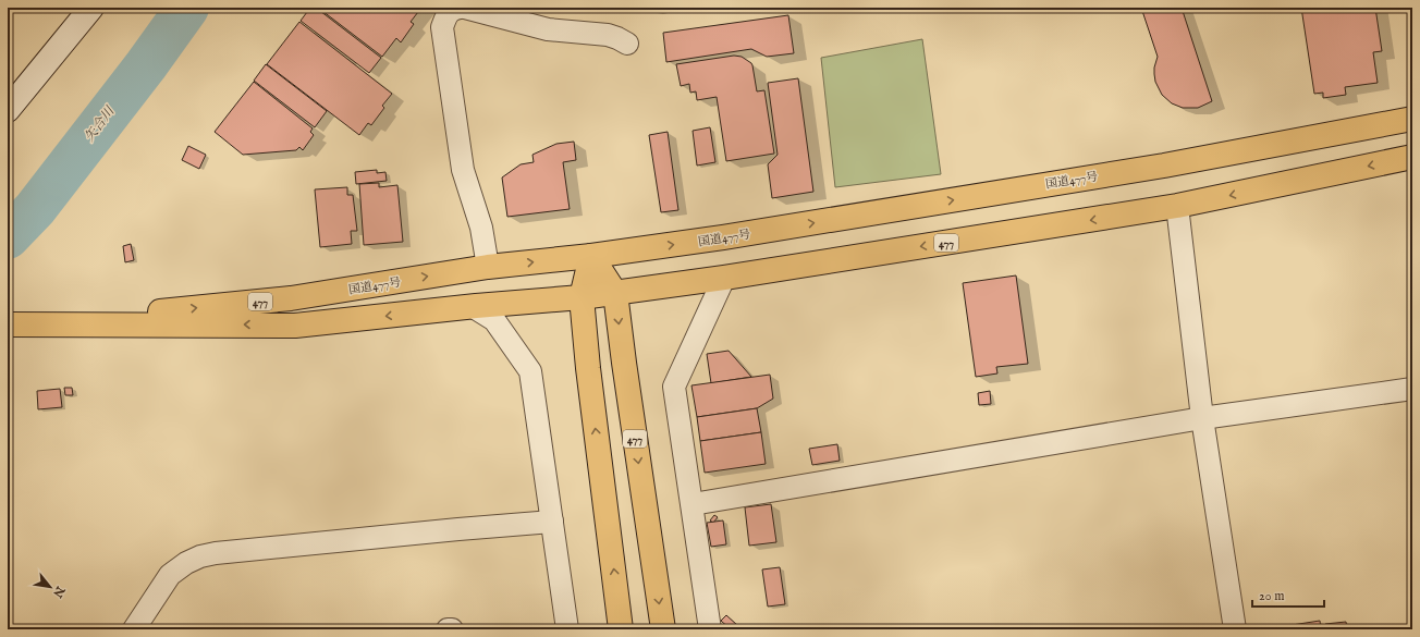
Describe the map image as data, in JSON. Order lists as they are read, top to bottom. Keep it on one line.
{"streets":{"highway":["国道477号","477"]},"crossings":[["国道477号","477"]],"water":["矢合川"],"scale_bar":"20 m","north":"bottom right"}
